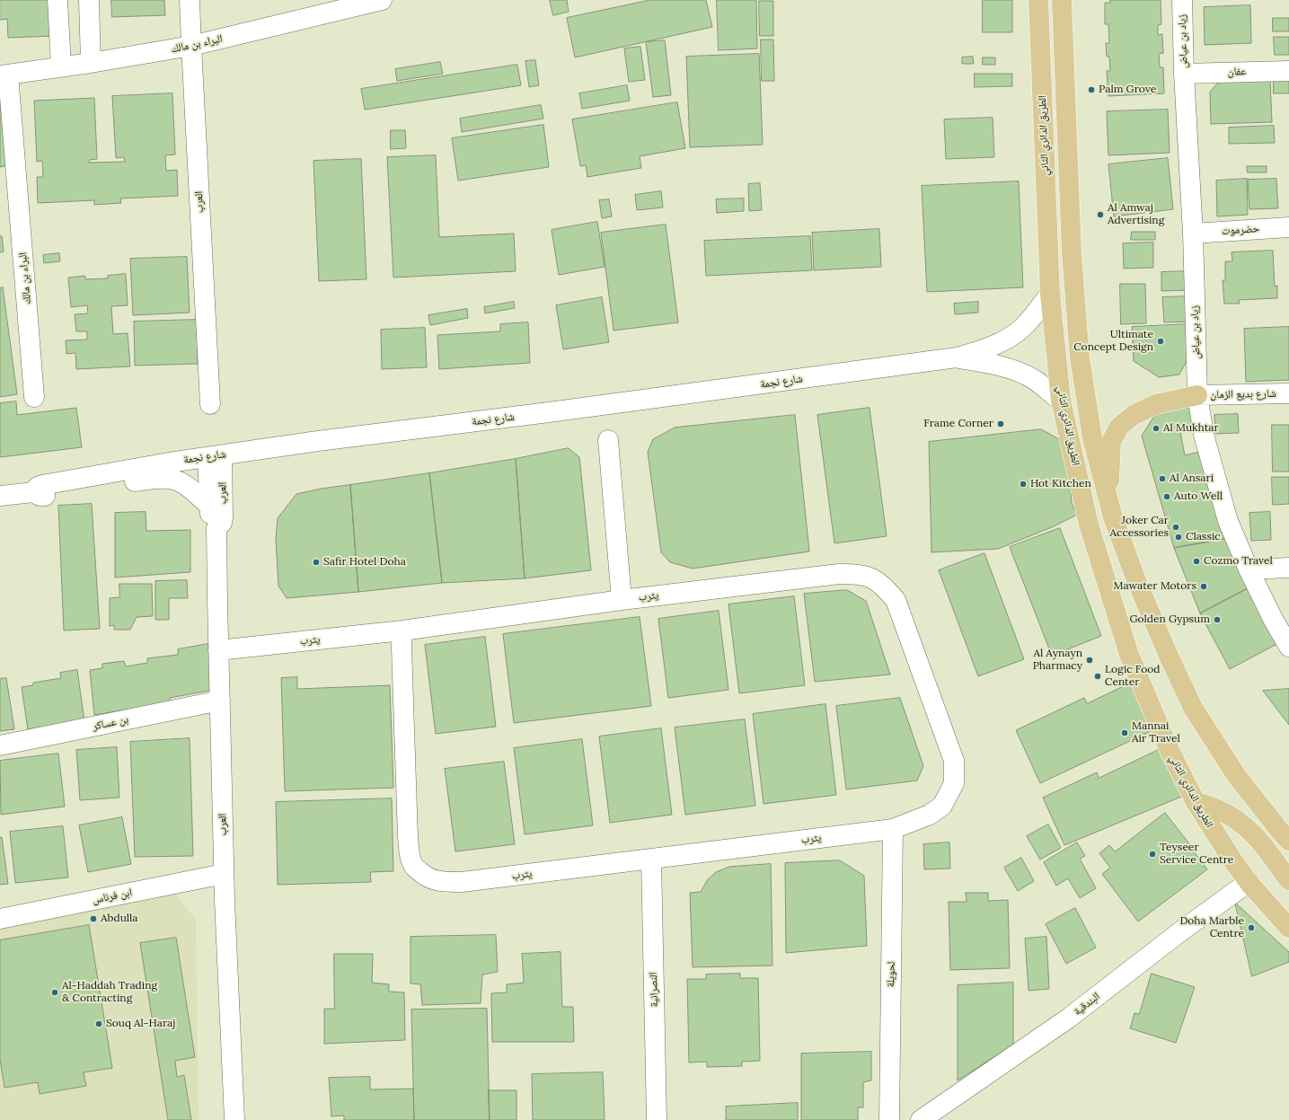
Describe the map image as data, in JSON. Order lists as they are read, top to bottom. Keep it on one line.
{"streets":{"main road":["الطريق الدائري الثاني"],"street":["زياد بن عياض","البراء بن مالك","عفان","العرب","حضرموت","شارع نجمة","شارع بديع الزمان","يثرب","بن عساكر","ابن فرناس","لحويلة","النصرانية","البندقية"]},"crossings":[["زياد بن عياض","عفان"],["زياد بن عياض","حضرموت"],["زياد بن عياض","شارع بديع الزمان"],["البراء بن مالك","العرب"],["الطريق الدائري الثاني","شارع نجمة"],["الطريق الدائري الثاني","البندقية"],["العرب","شارع نجمة"],["العرب","يثرب"],["العرب","بن عساكر"],["العرب","ابن فرناس"],["يثرب","لحويلة"],["يثرب","النصرانية"]],"places":["Palm Grove","Al Amwaj Advertising","Ultimate Concept Design","Frame Corner","Al Mukhtar","Al Ansari","Hot Kitchen","Auto Well","Joker Car Accessories","Classic","Cozmo Travel","Safir Hotel Doha","Mawater Motors","Golden Gypsum","Al Aynayn Pharmacy","Logic Food Center","Mannai Air Travel","Teyseer Service Centre","Abdulla","Doha Marble Centre","Al-Haddah Trading & Contracting","Souq Al-Haraj"]}
